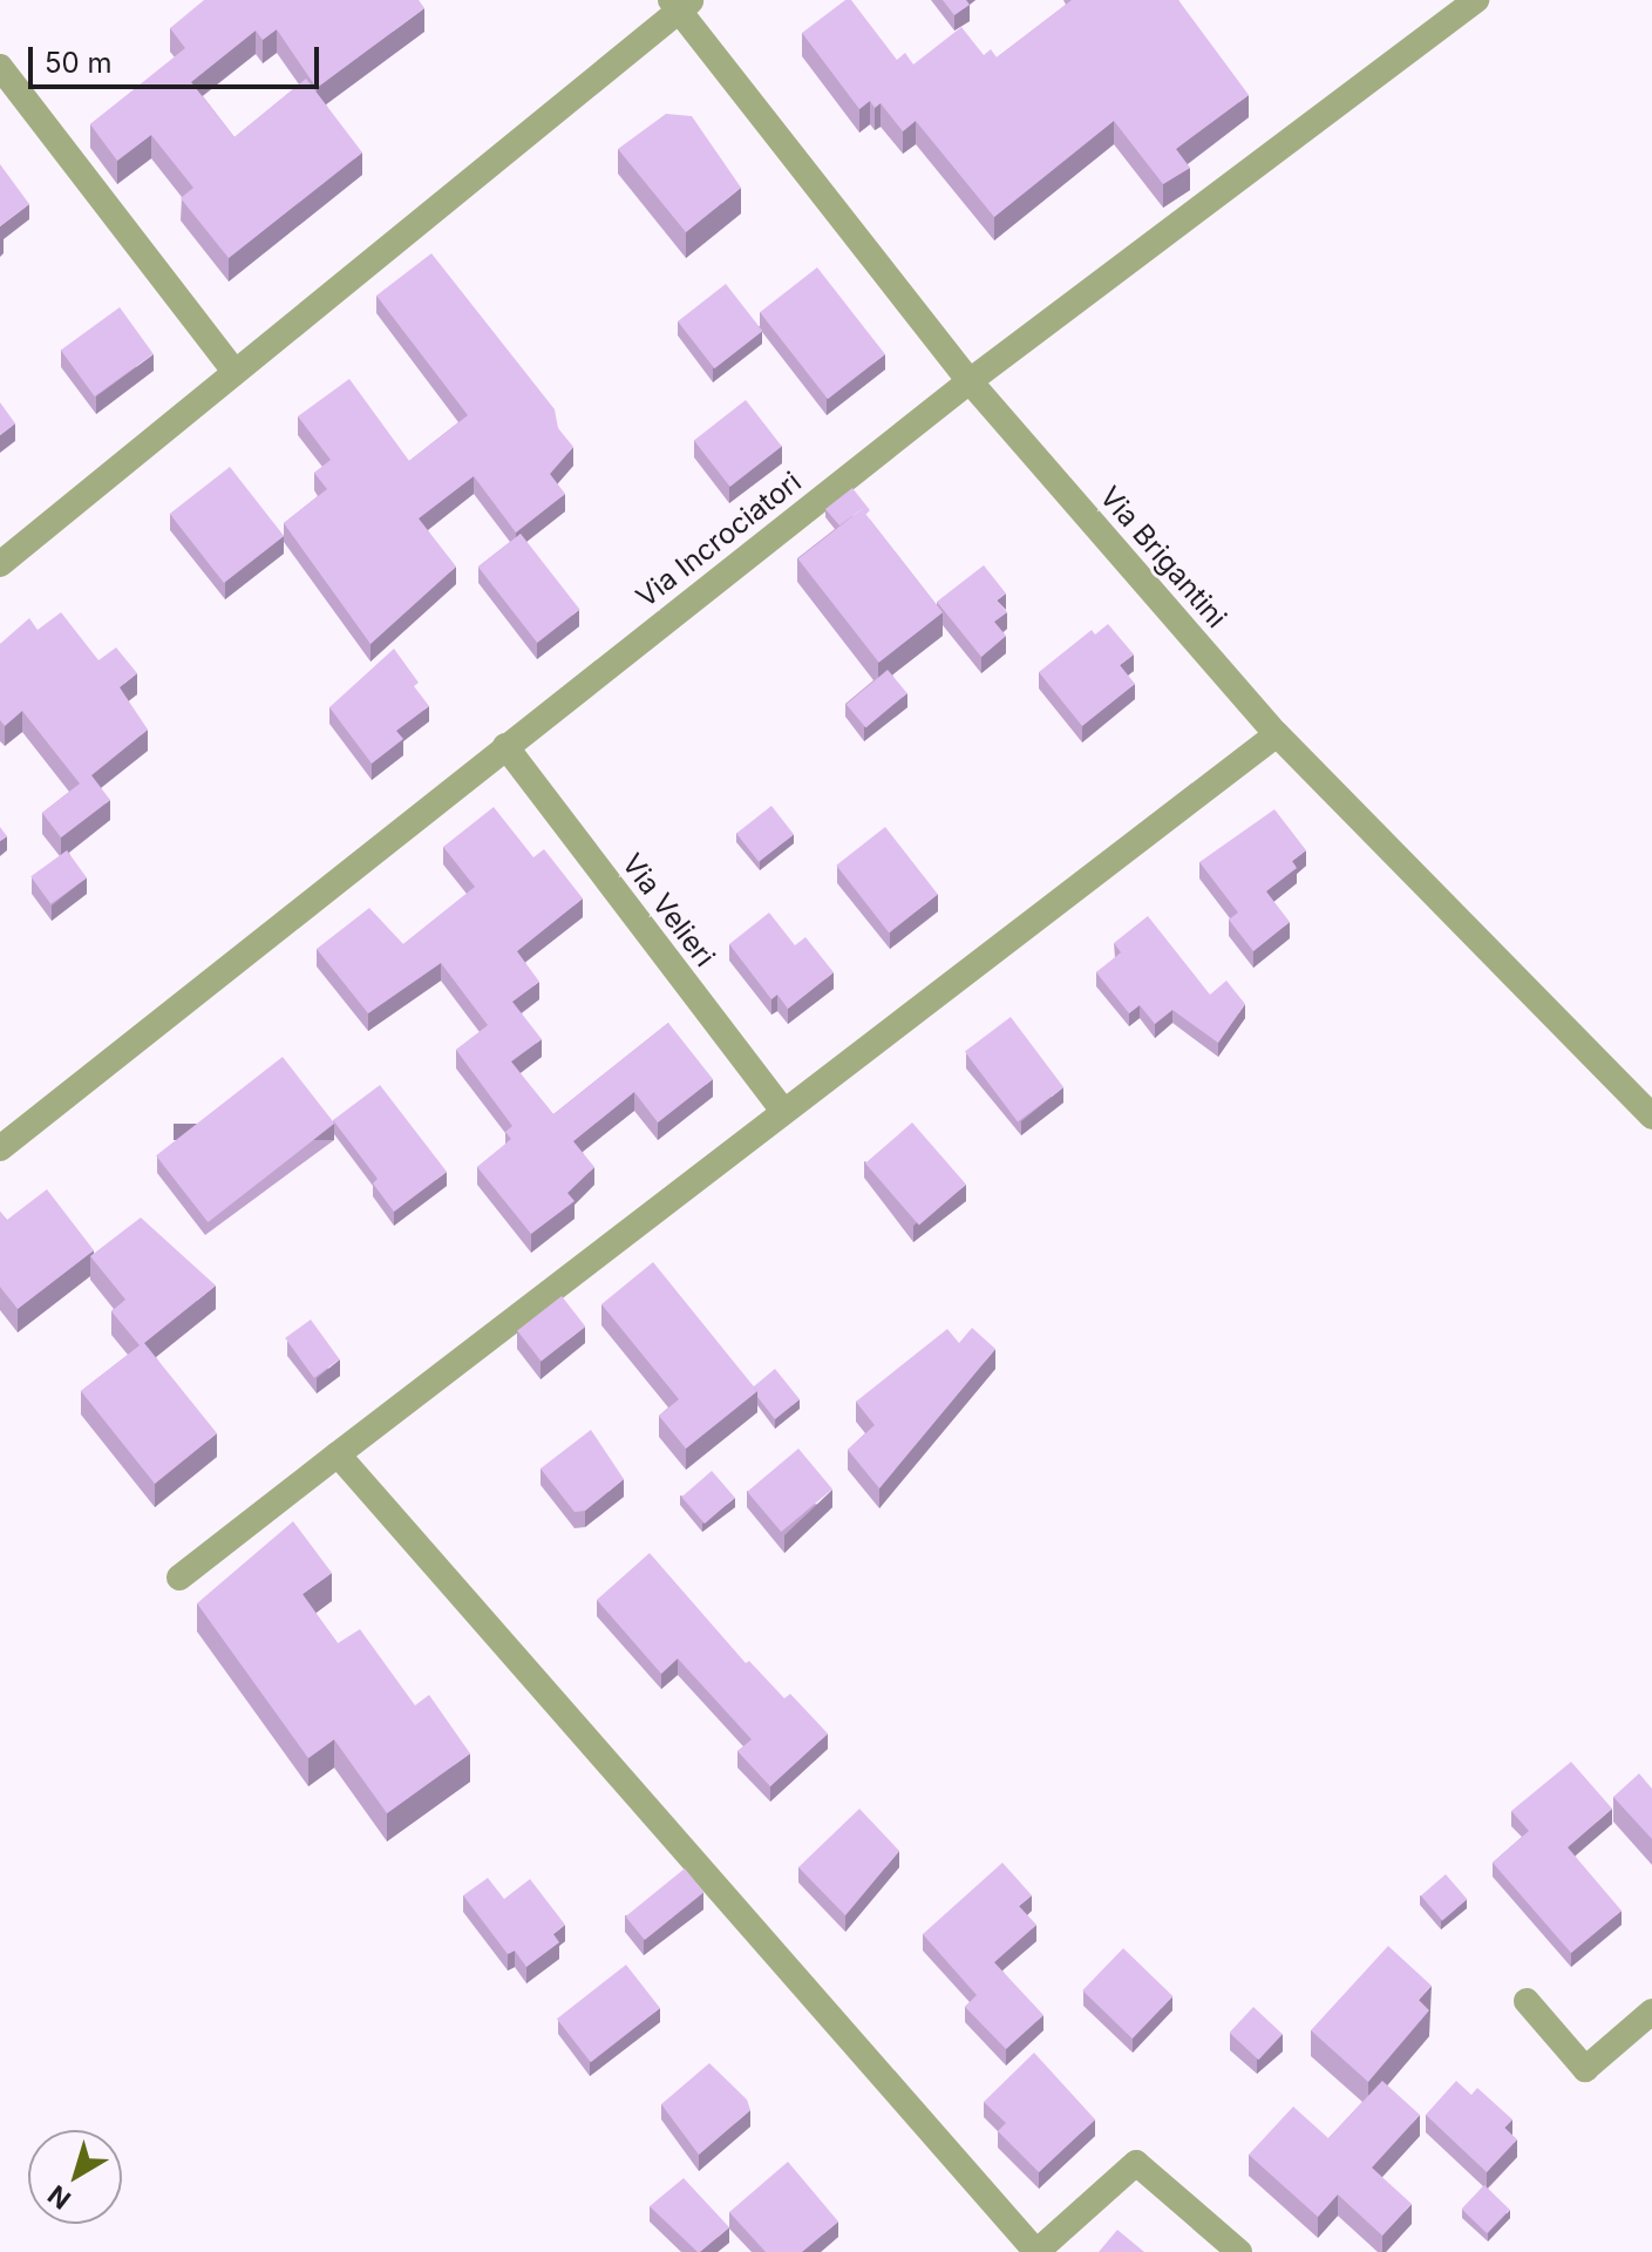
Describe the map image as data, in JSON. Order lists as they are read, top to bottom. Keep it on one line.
{"streets":{"street":["Via Incrociatori","Via Brigantini","Via Velieri"]},"crossings":[["Via Incrociatori","Via Brigantini"],["Via Incrociatori","Via Velieri"]],"scale_bar":"50 m","north":"bottom left"}
